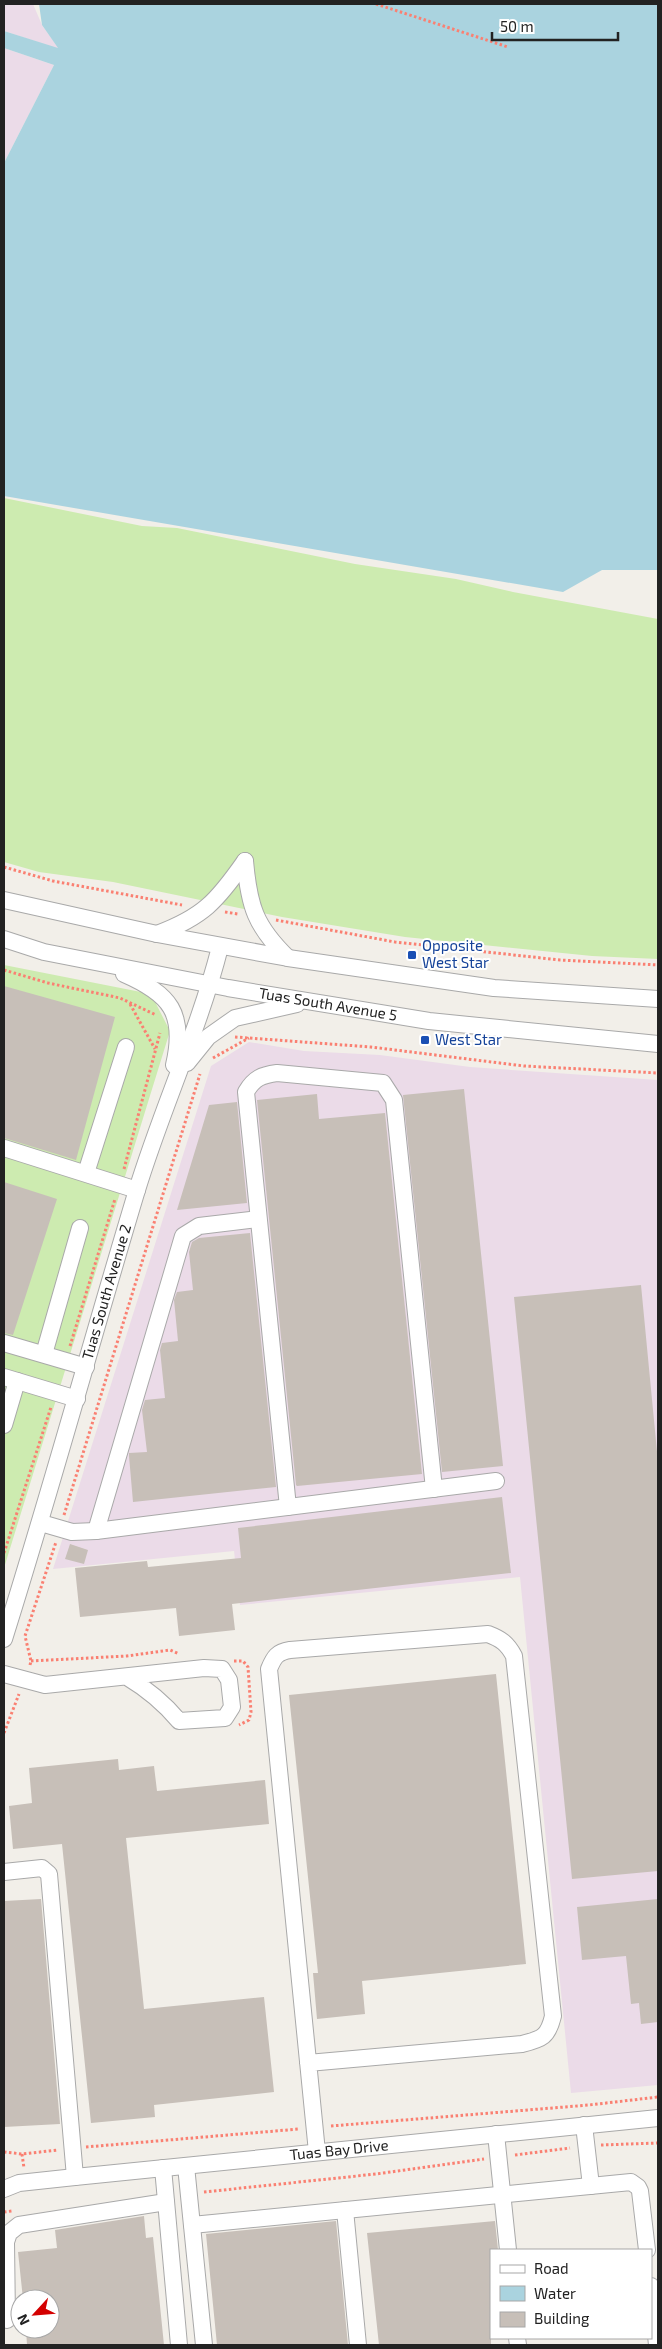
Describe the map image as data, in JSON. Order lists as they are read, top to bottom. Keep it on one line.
{"streets":{"street":["Tuas South Avenue 5","Tuas South Avenue 2","Tuas Bay Drive"]},"crossings":[["Tuas South Avenue 5","Tuas South Avenue 2"]],"places":{"transit":["Opposite West Star","West Star"]},"legend":["Road","Water","Building"],"scale_bar":"50 m","north":"bottom left"}
